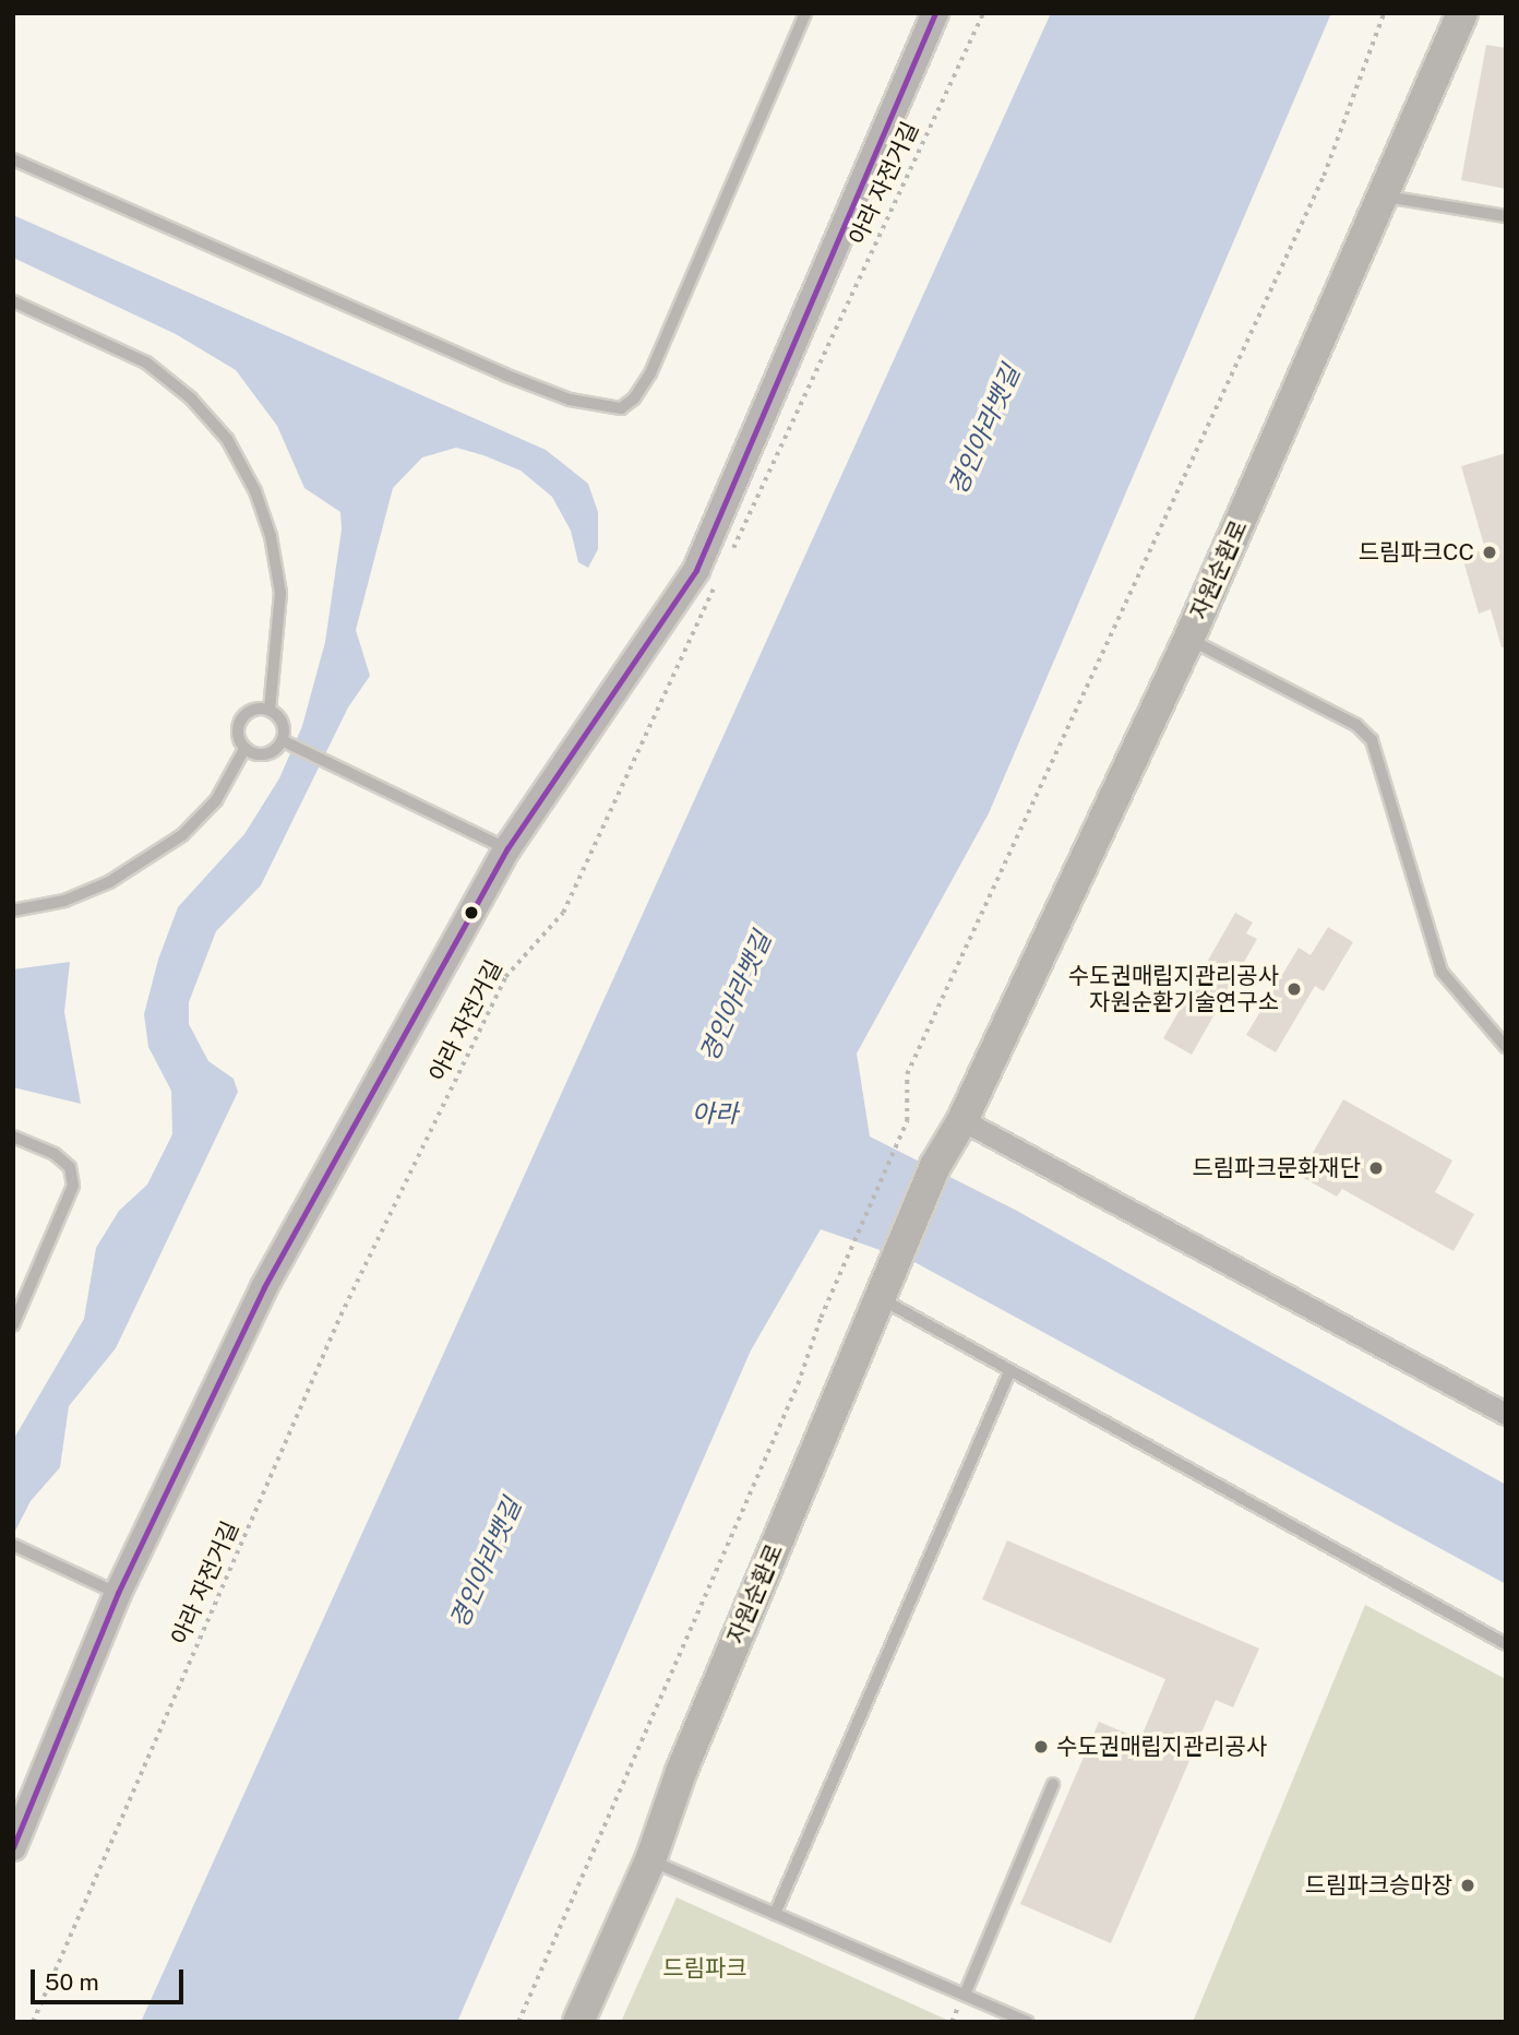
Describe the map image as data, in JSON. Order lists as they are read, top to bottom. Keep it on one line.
{"streets":{"main road":["자원순환로"],"path":["아라 자전거길"]},"water":["경인아라뱃길","아라"],"parks":["드림파크"],"places":["드림파크CC","수도권매립지관리공사 자원순환기술연구소","드림파크문화재단","수도권매립지관리공사","드림파크승마장"],"scale_bar":"50 m"}
